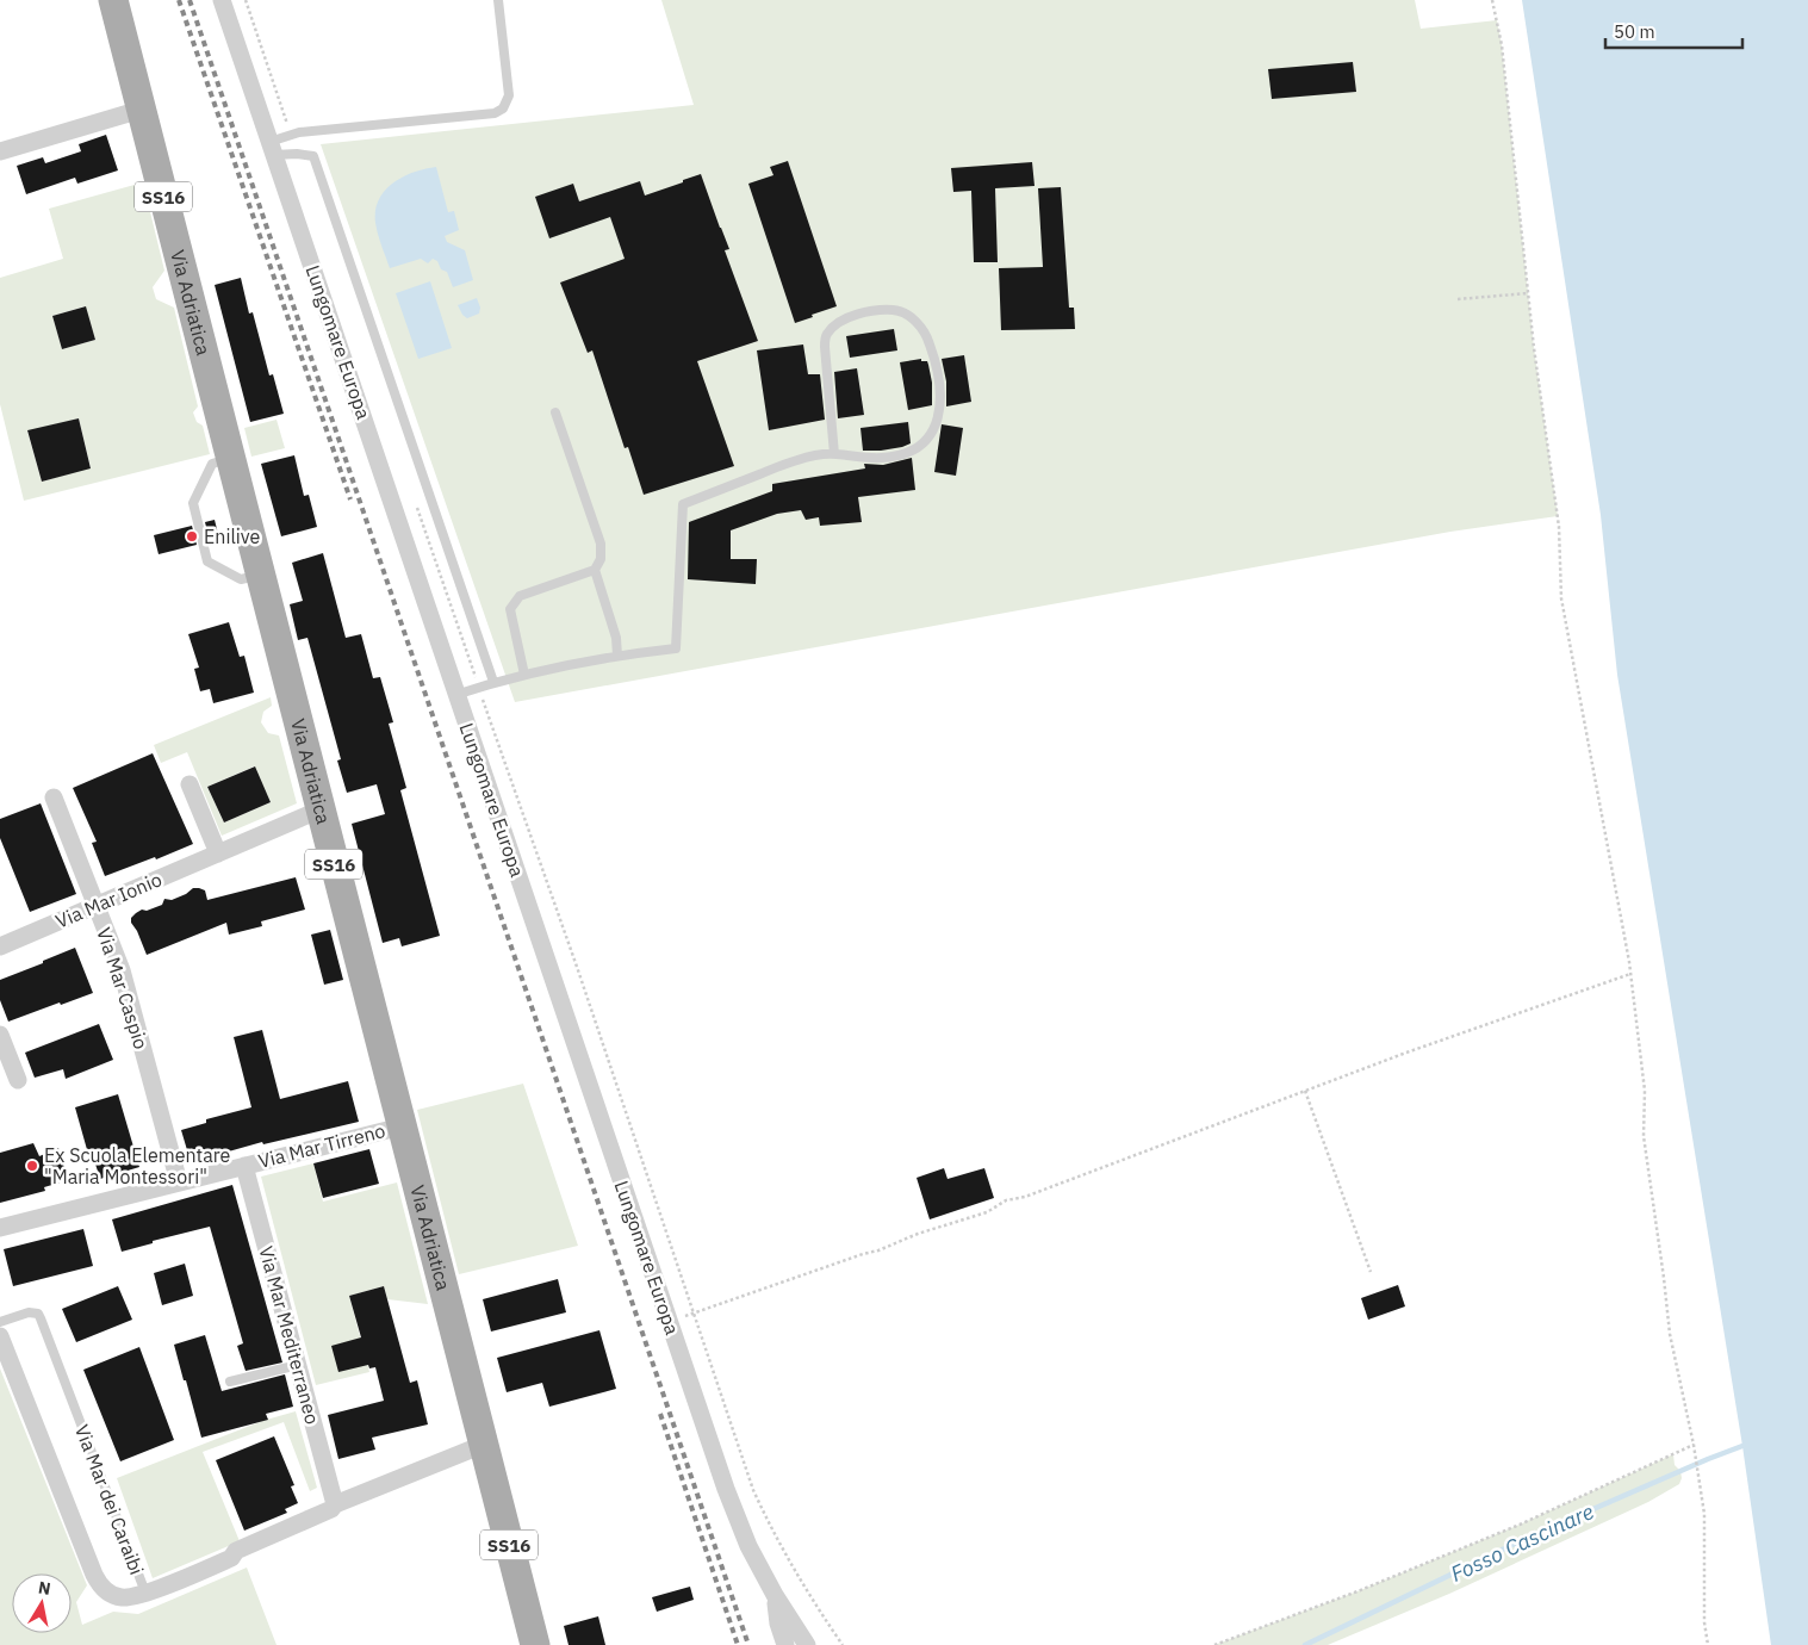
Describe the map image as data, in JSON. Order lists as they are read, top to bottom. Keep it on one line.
{"streets":{"main road":["SS16","Via Adriatica"],"street":["Lungomare Europa","Via Mar Ionio","Via Mar Caspio","Via Mar Tirreno","Via Mar Mediterraneo","Via Mar dei Caraibi"]},"crossings":[["Via Adriatica","Via Mar Ionio"],["Via Adriatica","Via Mar Tirreno"],["Via Mar Ionio","Via Mar Caspio"],["Via Mar Caspio","Via Mar Tirreno"],["Via Mar Tirreno","Via Mar Mediterraneo"]],"water":["Fosso Cascinare"],"places":["Enilive","Ex Scuola Elementare \"Maria Montessori\""],"scale_bar":"50 m","north":"top"}
